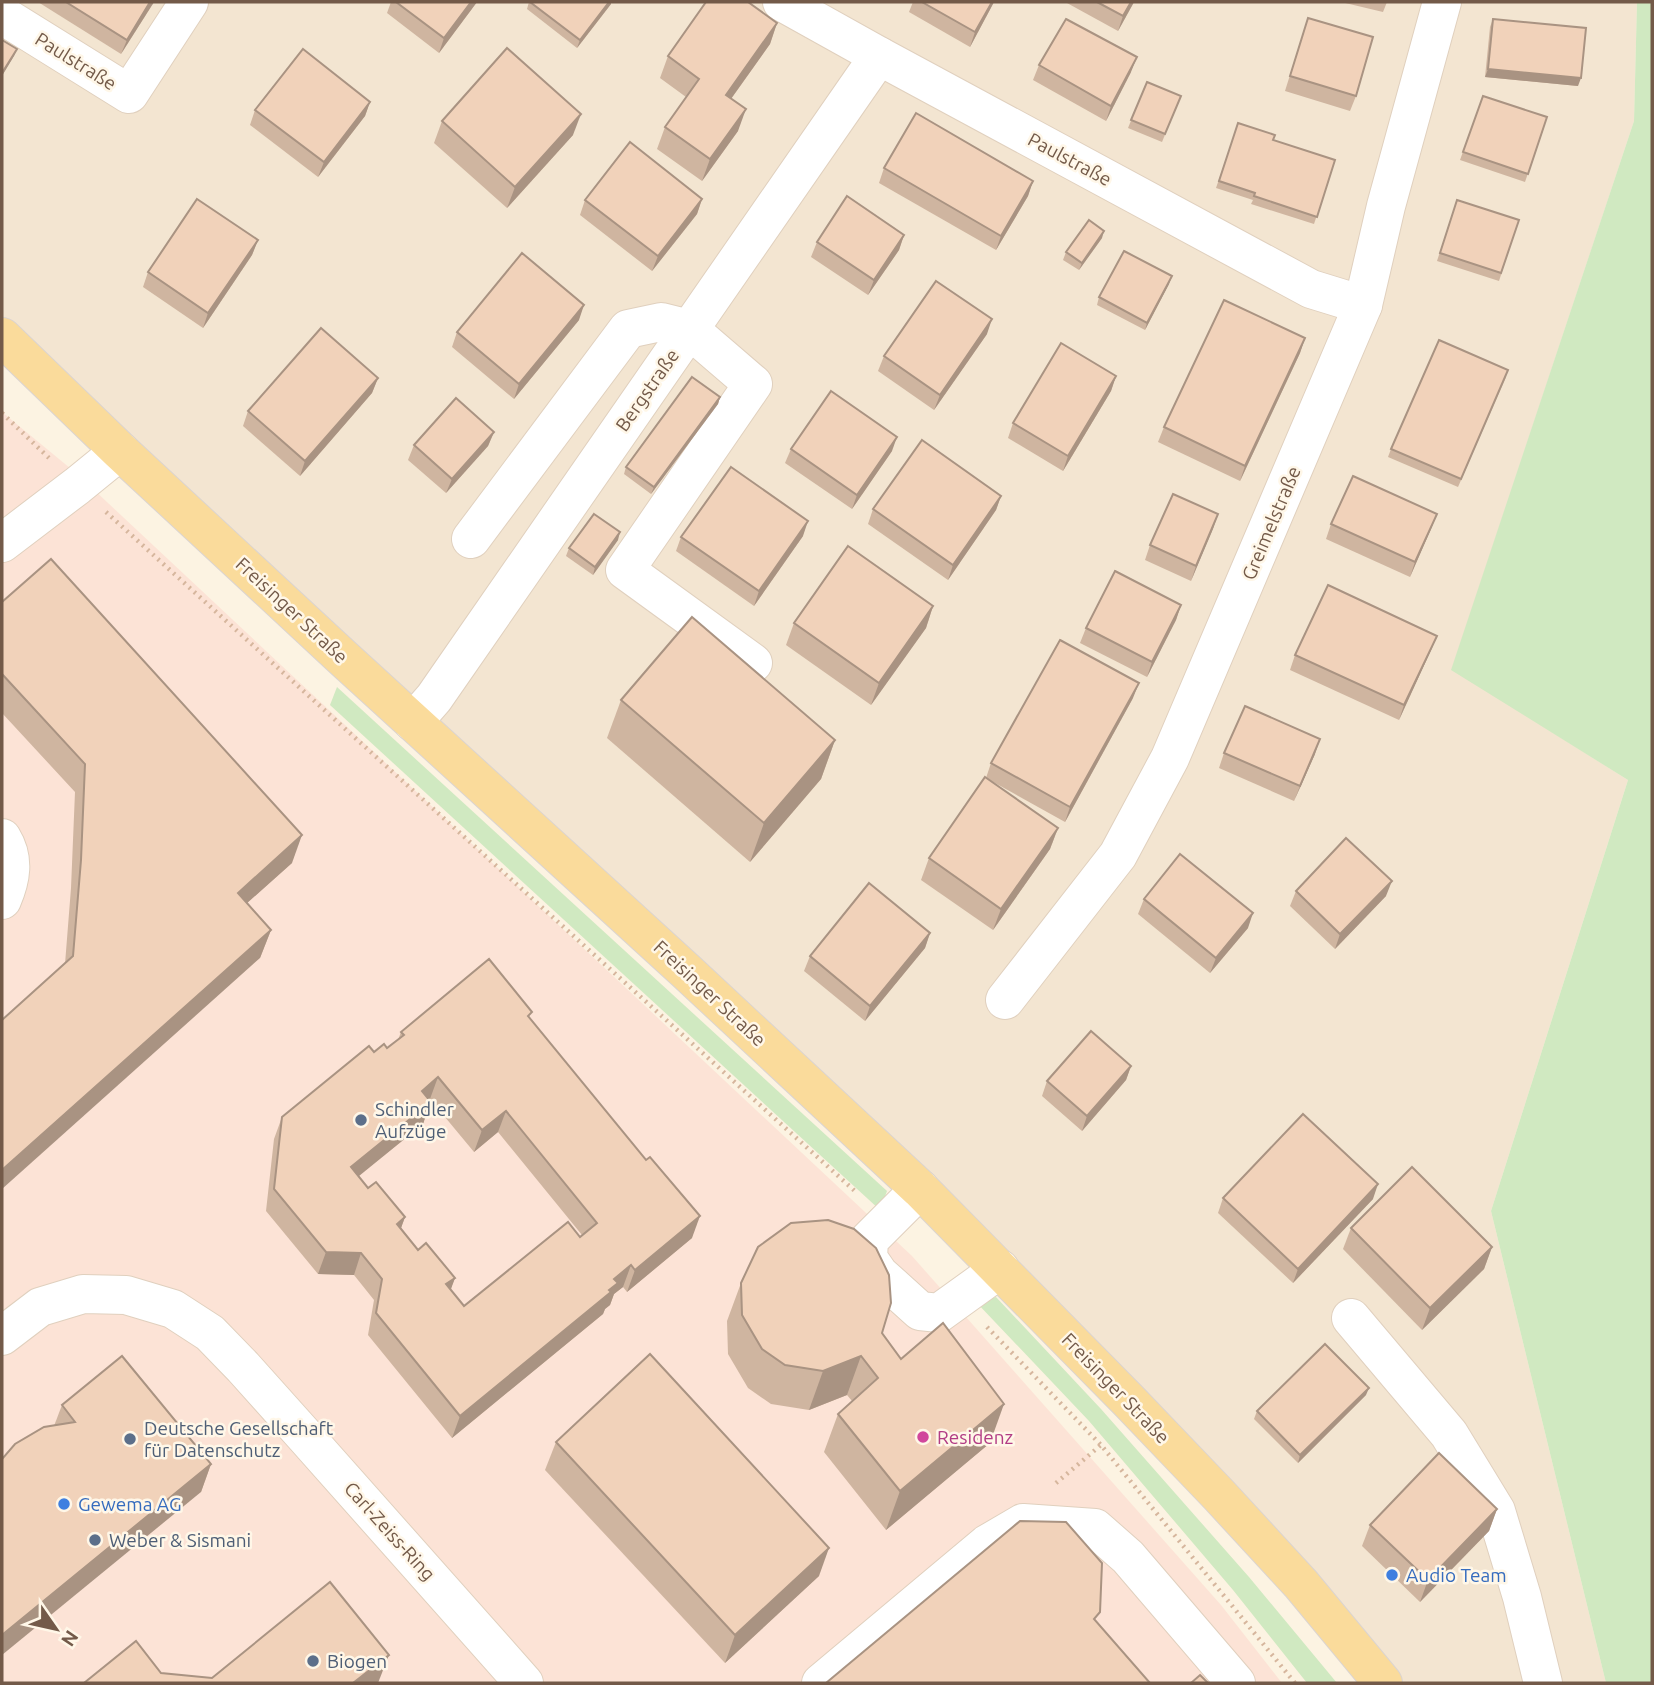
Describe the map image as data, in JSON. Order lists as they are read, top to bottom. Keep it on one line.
{"streets":{"main road":["Freisinger Straße"],"street":["Paulstraße","Bergstraße","Greimelstraße","Carl-Zeiss-Ring"]},"crossings":[["Paulstraße","Bergstraße"],["Paulstraße","Greimelstraße"],["Bergstraße","Freisinger Straße"]],"places":["Schindler Aufzüge","Residenz","Deutsche Gesellschaft für Datenschutz","Gewema AG","Weber & Sismani","Audio Team","Biogen"],"north":"bottom right"}
